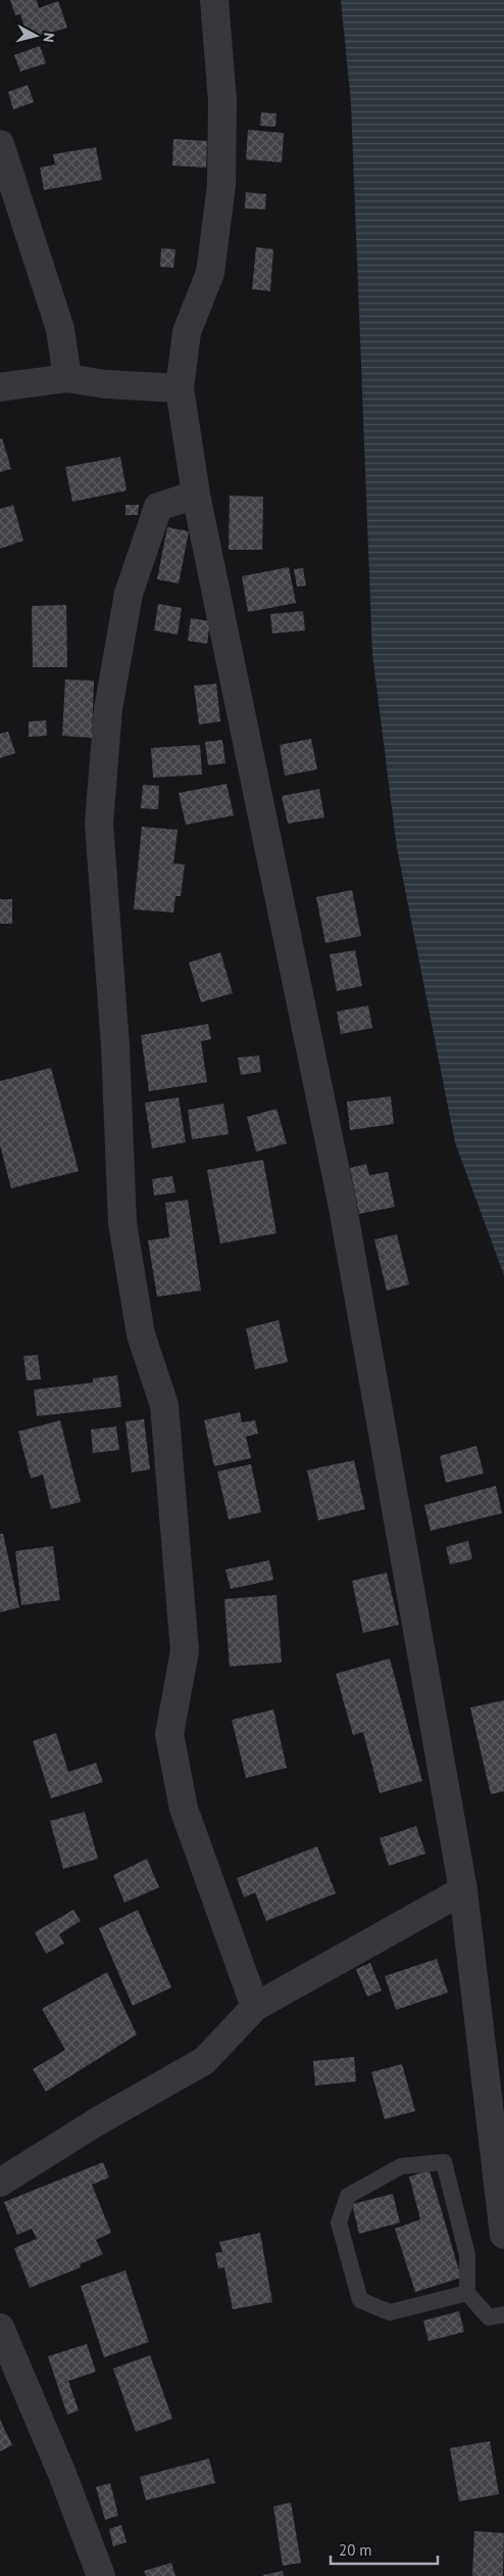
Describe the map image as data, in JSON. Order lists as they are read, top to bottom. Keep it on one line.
{"scale_bar":"20 m","north":"right"}
